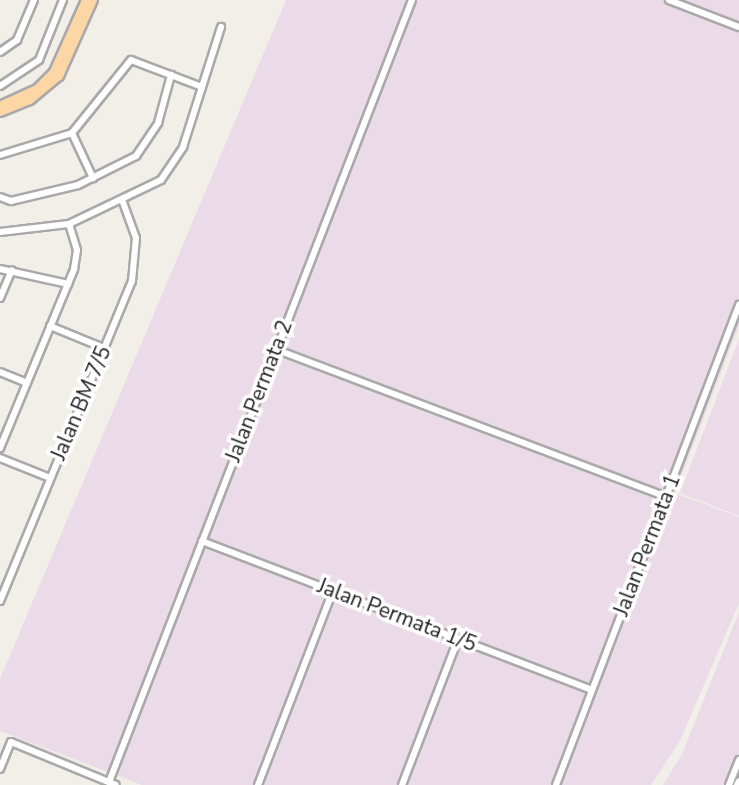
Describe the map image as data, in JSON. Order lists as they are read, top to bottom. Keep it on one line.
{"streets":{"street":["Jalan Permata 2","Jalan BM 7/5","Jalan Permata 1","Jalan Permata 1/5"]},"crossings":[["Jalan Permata 2","Jalan Permata 1/5"],["Jalan Permata 1","Jalan Permata 1/5"]]}
